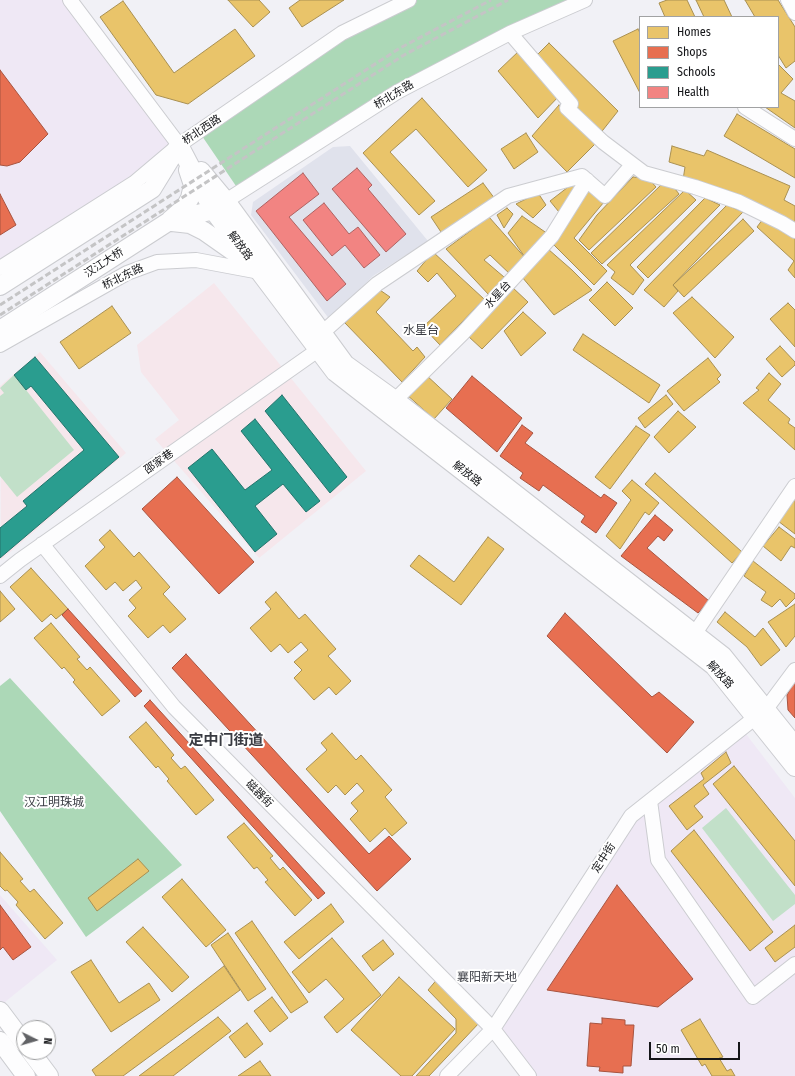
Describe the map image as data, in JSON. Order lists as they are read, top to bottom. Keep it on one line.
{"streets":{"main road":["解放路","汉江大桥"],"street":["桥北东路","桥北西路","水星台","邵家巷","磁器街","定中街"]},"crossings":[["桥北东路","解放路"],["桥北东路","汉江大桥"],["桥北西路","解放路"],["解放路","汉江大桥"],["解放路","水星台"],["解放路","邵家巷"],["解放路","定中街"],["水星台","邵家巷"],["邵家巷","磁器街"],["磁器街","定中街"]],"districts":["水星台","定中门街道","汉江明珠城","襄阳新天地"],"legend":["Homes","Shops","Schools","Health"],"scale_bar":"50 m","north":"right"}
